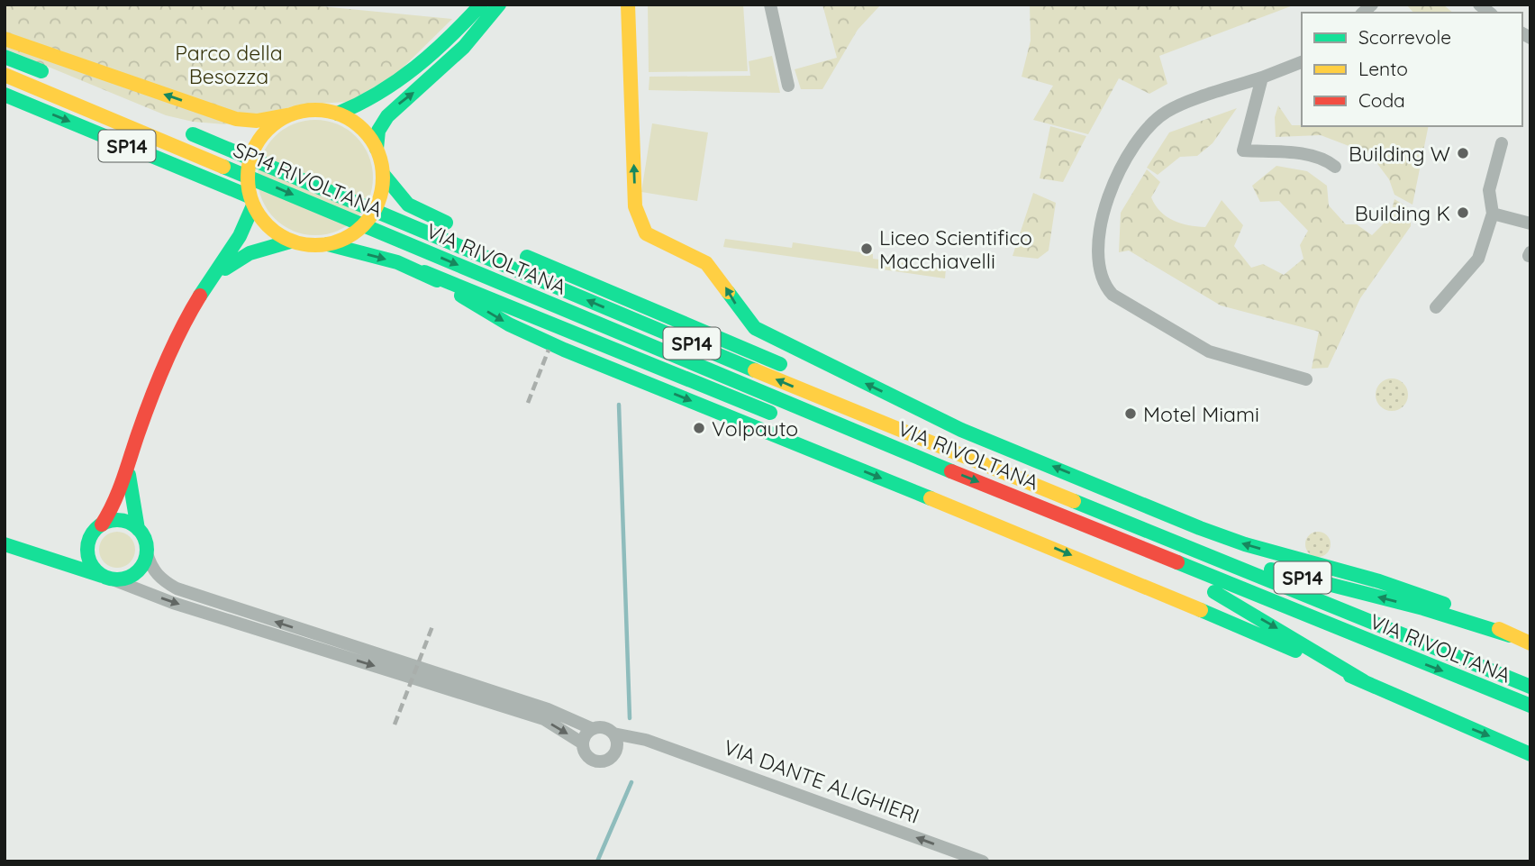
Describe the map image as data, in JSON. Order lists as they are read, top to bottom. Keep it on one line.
{"streets":{"main road":["SP14","SP14 RIVOLTANA","VIA RIVOLTANA"],"street":["VIA DANTE ALIGHIERI"]},"crossings":[["SP14","VIA RIVOLTANA"],["SP14 RIVOLTANA","VIA RIVOLTANA"]],"one_way":["VIA DANTE ALIGHIERI"],"parks":["Parco della Besozza"],"places":["Building W","Building K","Liceo Scientifico Macchiavelli","Motel Miami","Volpauto"],"legend":["Scorrevole","Lento","Coda"]}
